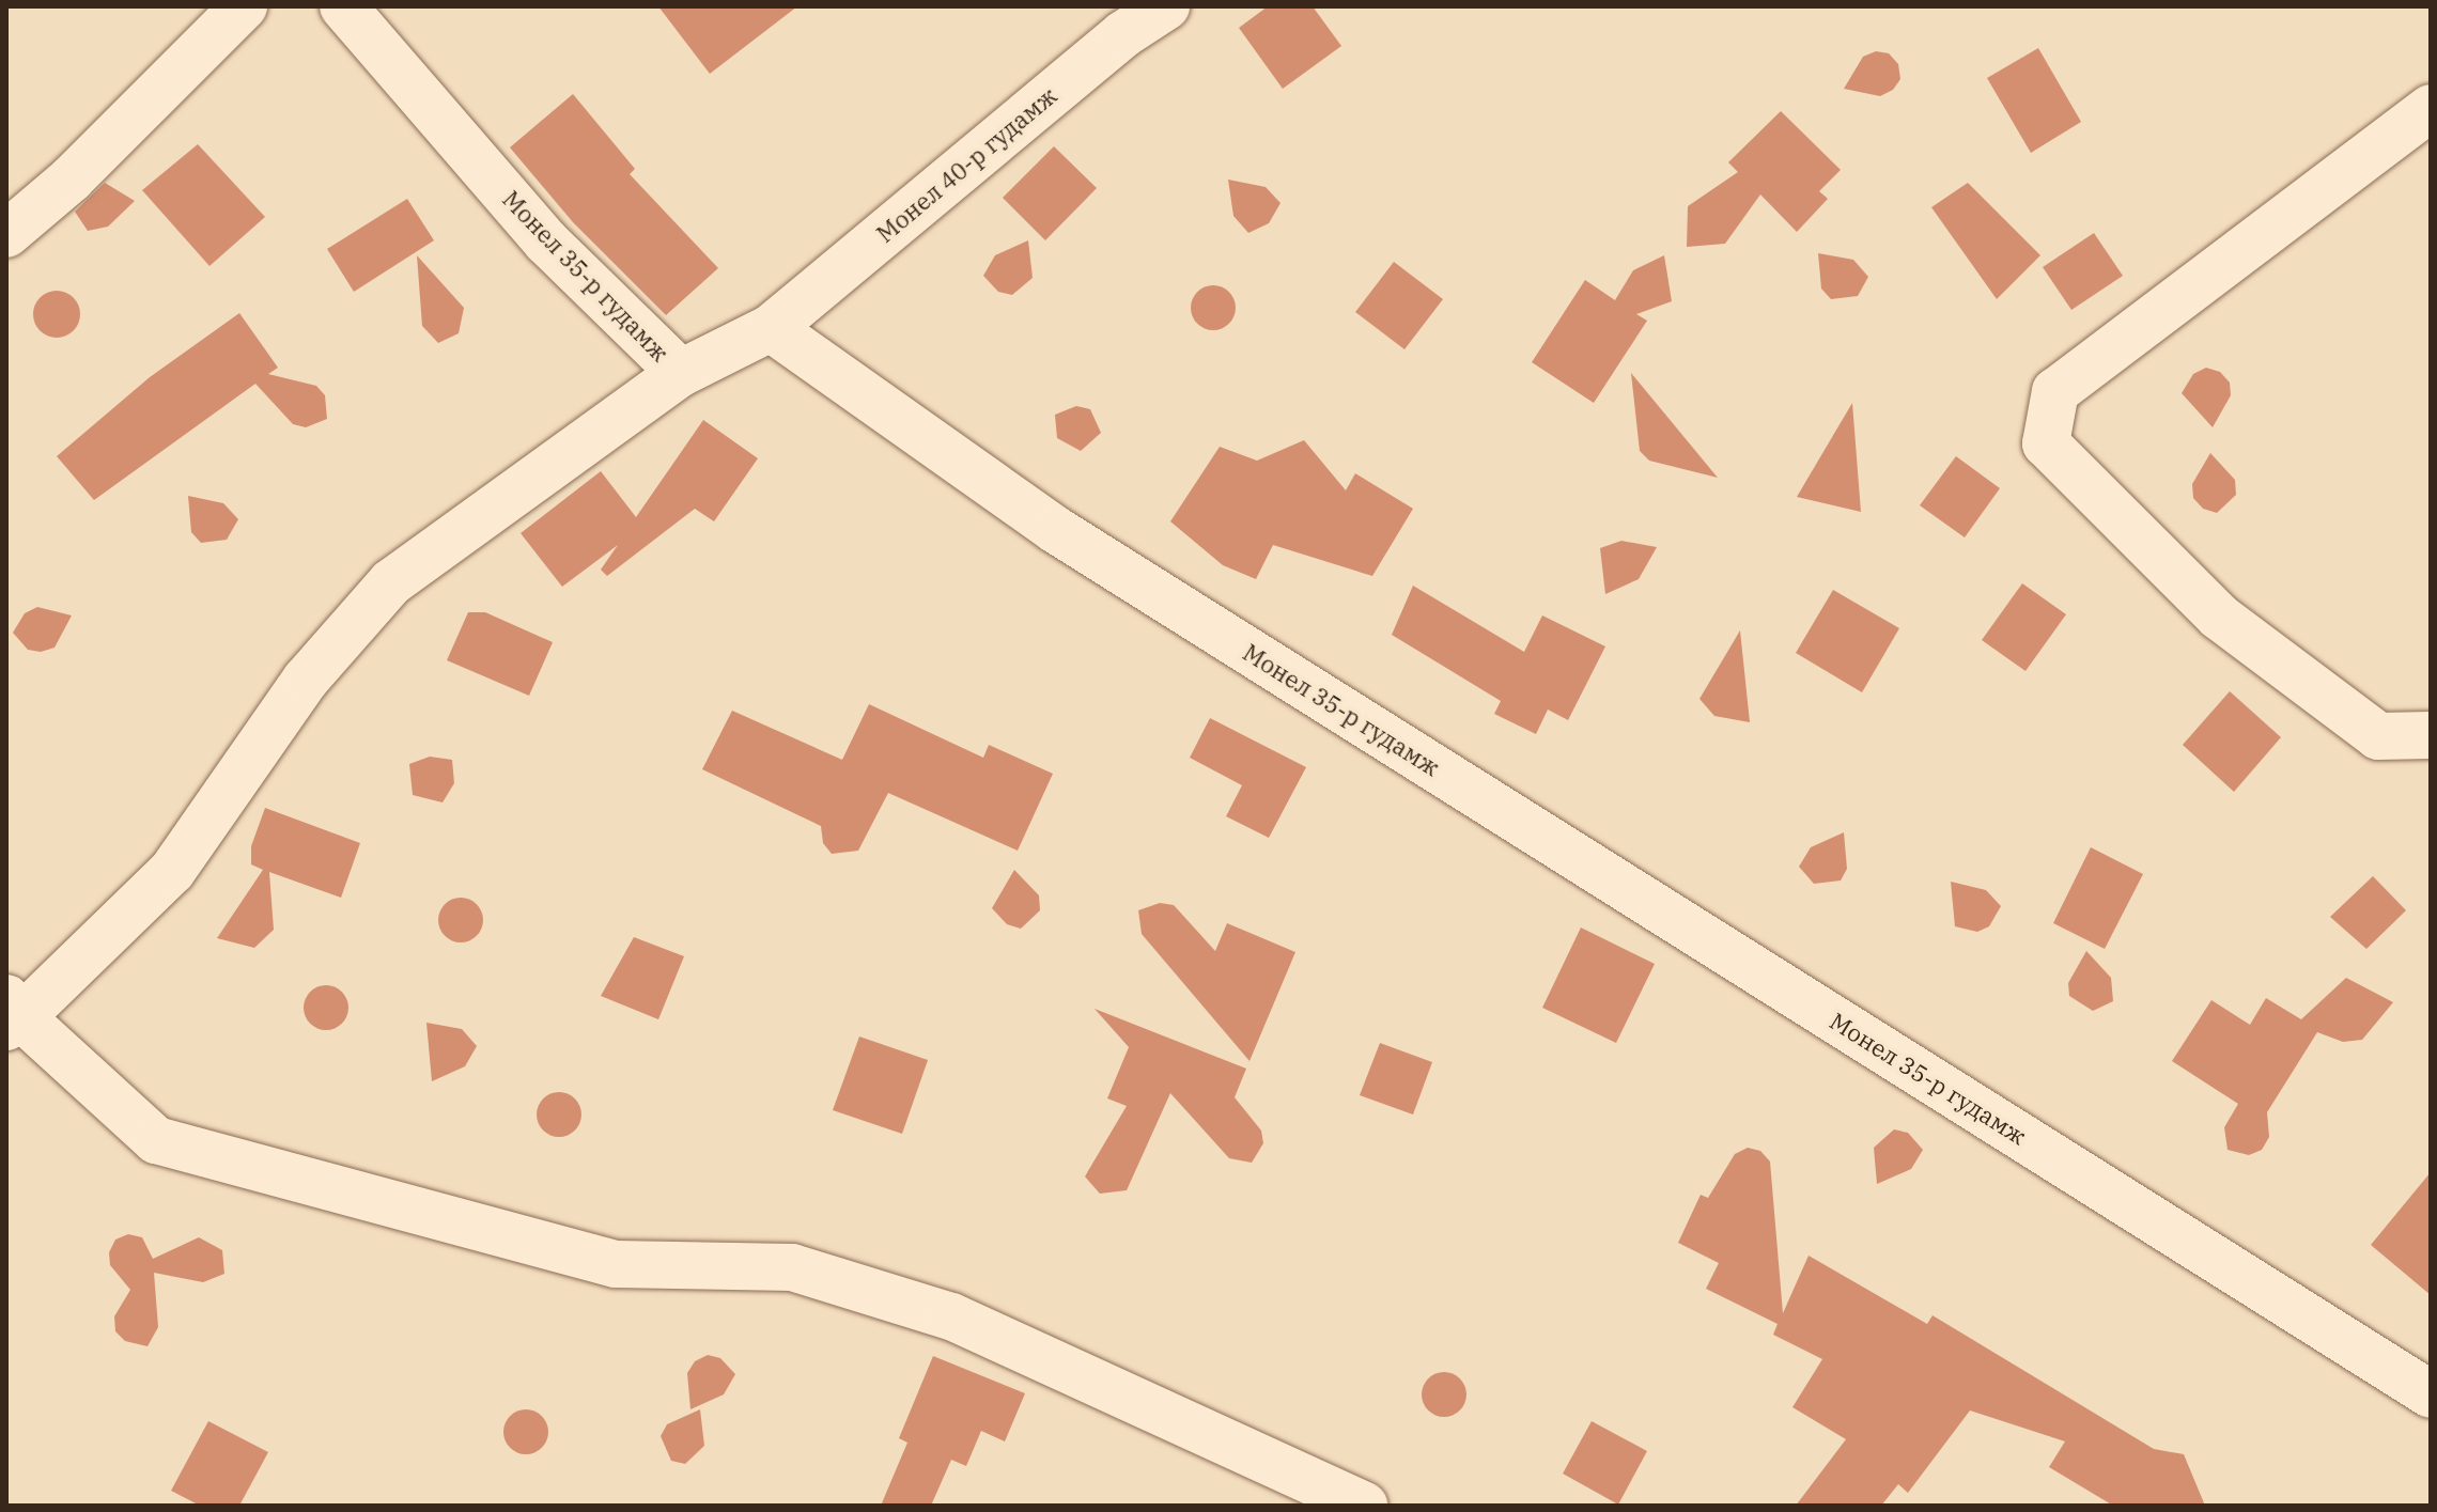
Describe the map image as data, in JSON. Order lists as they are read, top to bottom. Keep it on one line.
{"streets":{"street":["Монел 40-р гудамж","Монел 35-р гудамж"]},"crossings":[["Монел 40-р гудамж","Монел 35-р гудамж"]]}
